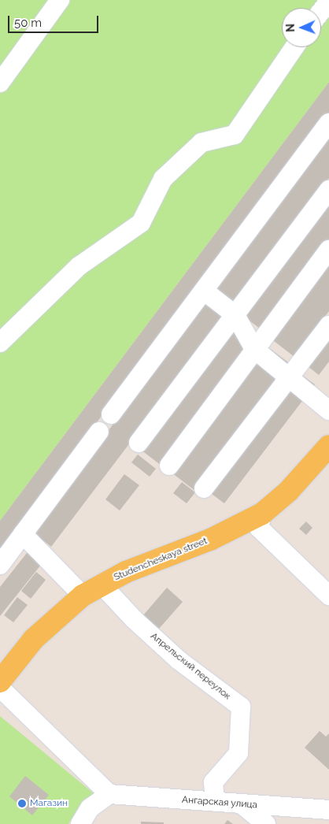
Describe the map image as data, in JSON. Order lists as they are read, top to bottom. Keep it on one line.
{"streets":{"main road":["Studencheskaya street"],"street":["Апрельский переулок","Ангарская улица"]},"crossings":[["Studencheskaya street","Апрельский переулок"],["Апрельский переулок","Ангарская улица"]],"places":["Магазин"],"scale_bar":"50 m","north":"left"}
